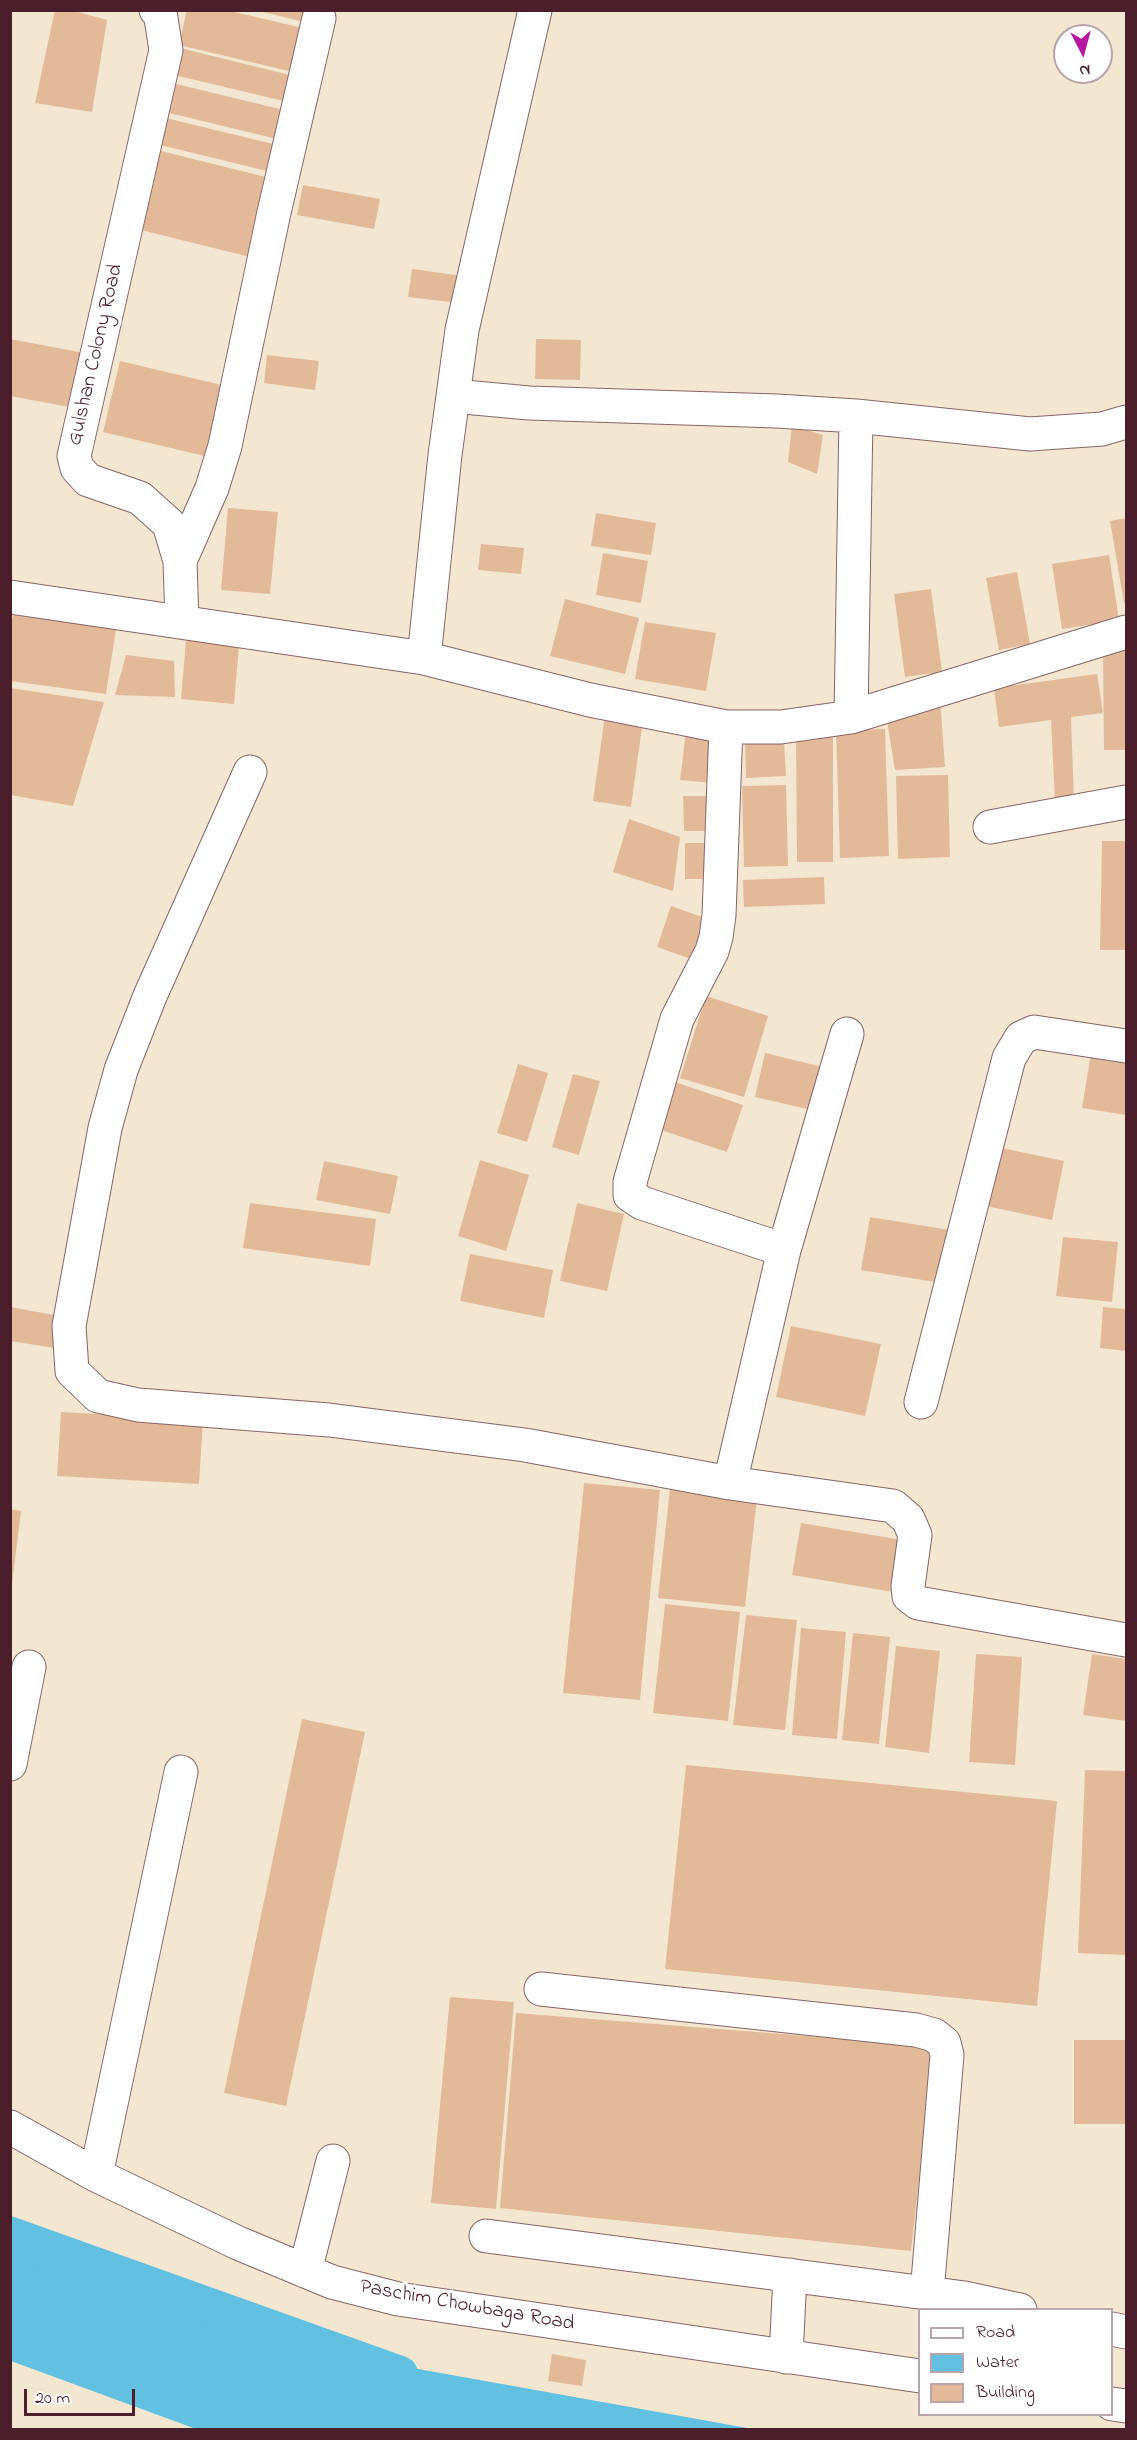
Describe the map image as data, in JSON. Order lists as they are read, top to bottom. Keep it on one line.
{"streets":{"street":["Gulshan Colony Road","Paschim Chowbaga Road"]},"legend":["Road","Water","Building"],"scale_bar":"20 m","north":"bottom"}
